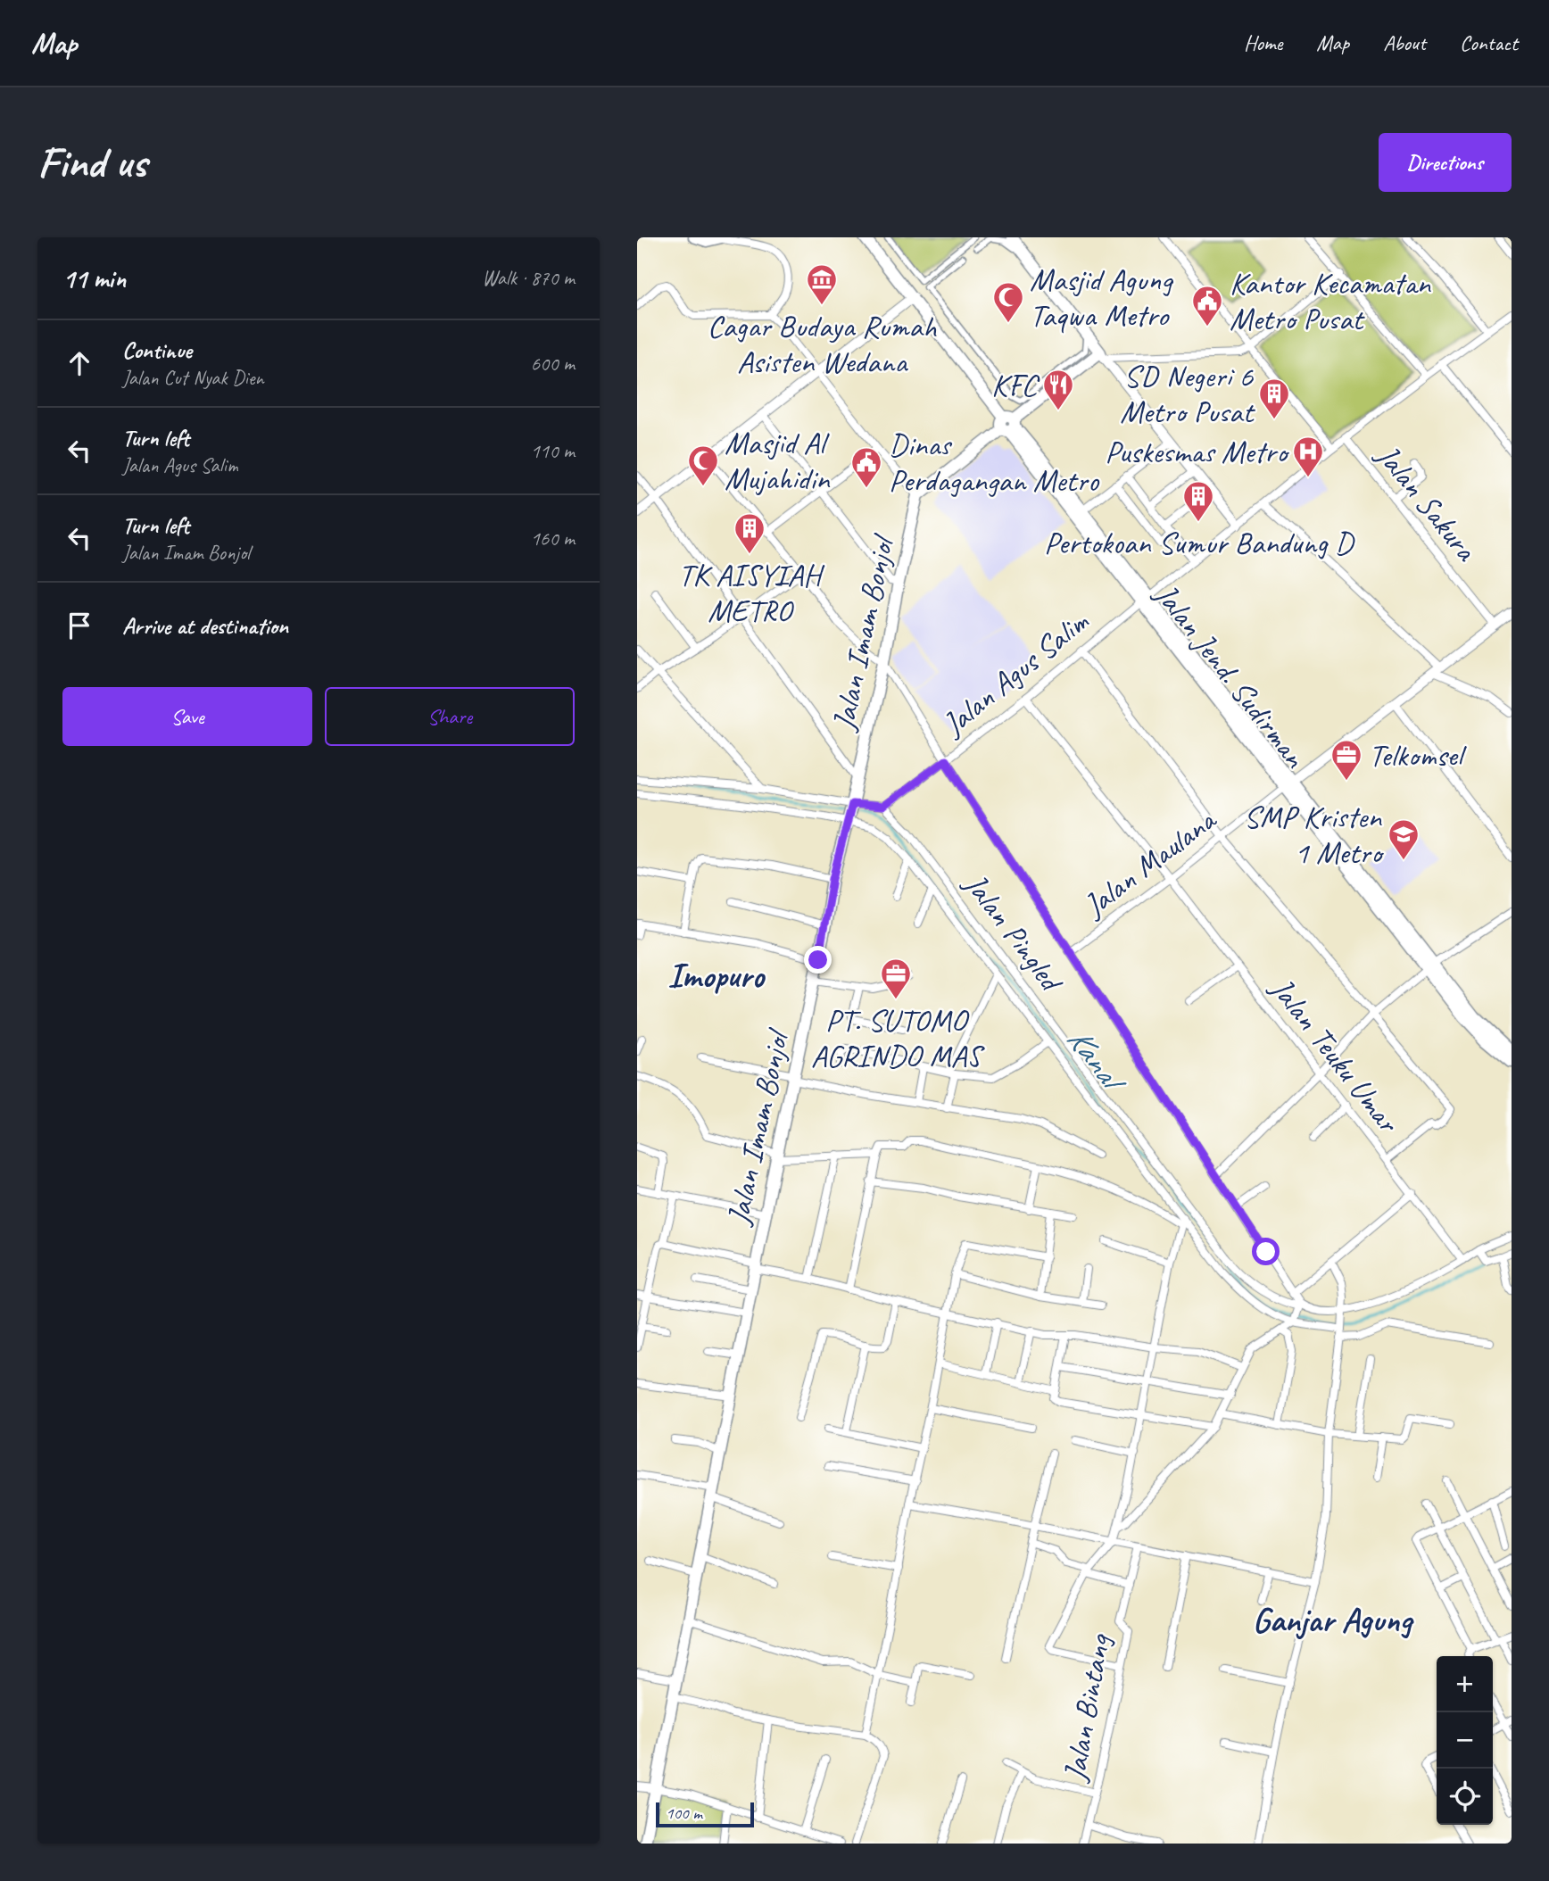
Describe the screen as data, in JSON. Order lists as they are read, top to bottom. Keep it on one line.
{"streets":{"main road":["Jalan Imam Bonjol","Jalan Jend. Sudirman"],"street":["Jalan Sakura","Jalan Agus Salim","Jalan Maulana","Jalan Pingled","Jalan Teuku Umar","Jalan Bintang"]},"crossings":[["Jalan Sakura","Jalan Agus Salim"],["Jalan Agus Salim","Jalan Jend. Sudirman"],["Jalan Agus Salim","Jalan Pingled"],["Jalan Agus Salim","Jalan Teuku Umar"],["Jalan Jend. Sudirman","Jalan Maulana"],["Jalan Maulana","Jalan Teuku Umar"],["Jalan Pingled","Jalan Teuku Umar"]],"districts":["Imopuro","Ganjar Agung"],"water":["Kanal"],"places":{"museum":["Cagar Budaya Rumah Asisten Wedana"],"mosque":["Masjid Agung Taqwa Metro","Masjid Al Mujahidin"],"public building":["Kantor Kecamatan Metro Pusat","Dinas Perdagangan Metro"],"restaurant":["KFC"],"building":["SD Negeri 6 Metro Pusat","Pertokoan Sumur Bandung D","TK AISYIAH METRO"],"hospital":["Puskesmas Metro"],"office":["Telkomsel","PT. SUTOMO AGRINDO MAS"],"school or university":["SMP Kristen 1 Metro"]},"scale_bar":"100 m","page":{"header":"Map","nav":["Home","Map","About","Contact"],"buttons":["Directions",["Save","Share"]],"title":"Find us","heading":["11 min","Walk · 870 m"],"list":[["Continue","Jalan Cut Nyak Dien","600 m"],["Turn left","Jalan Agus Salim","110 m"],["Turn left","Jalan Imam Bonjol","160 m"],"Arrive at destination"],"map_buttons":["+","−"],"scale":"100 m"}}
